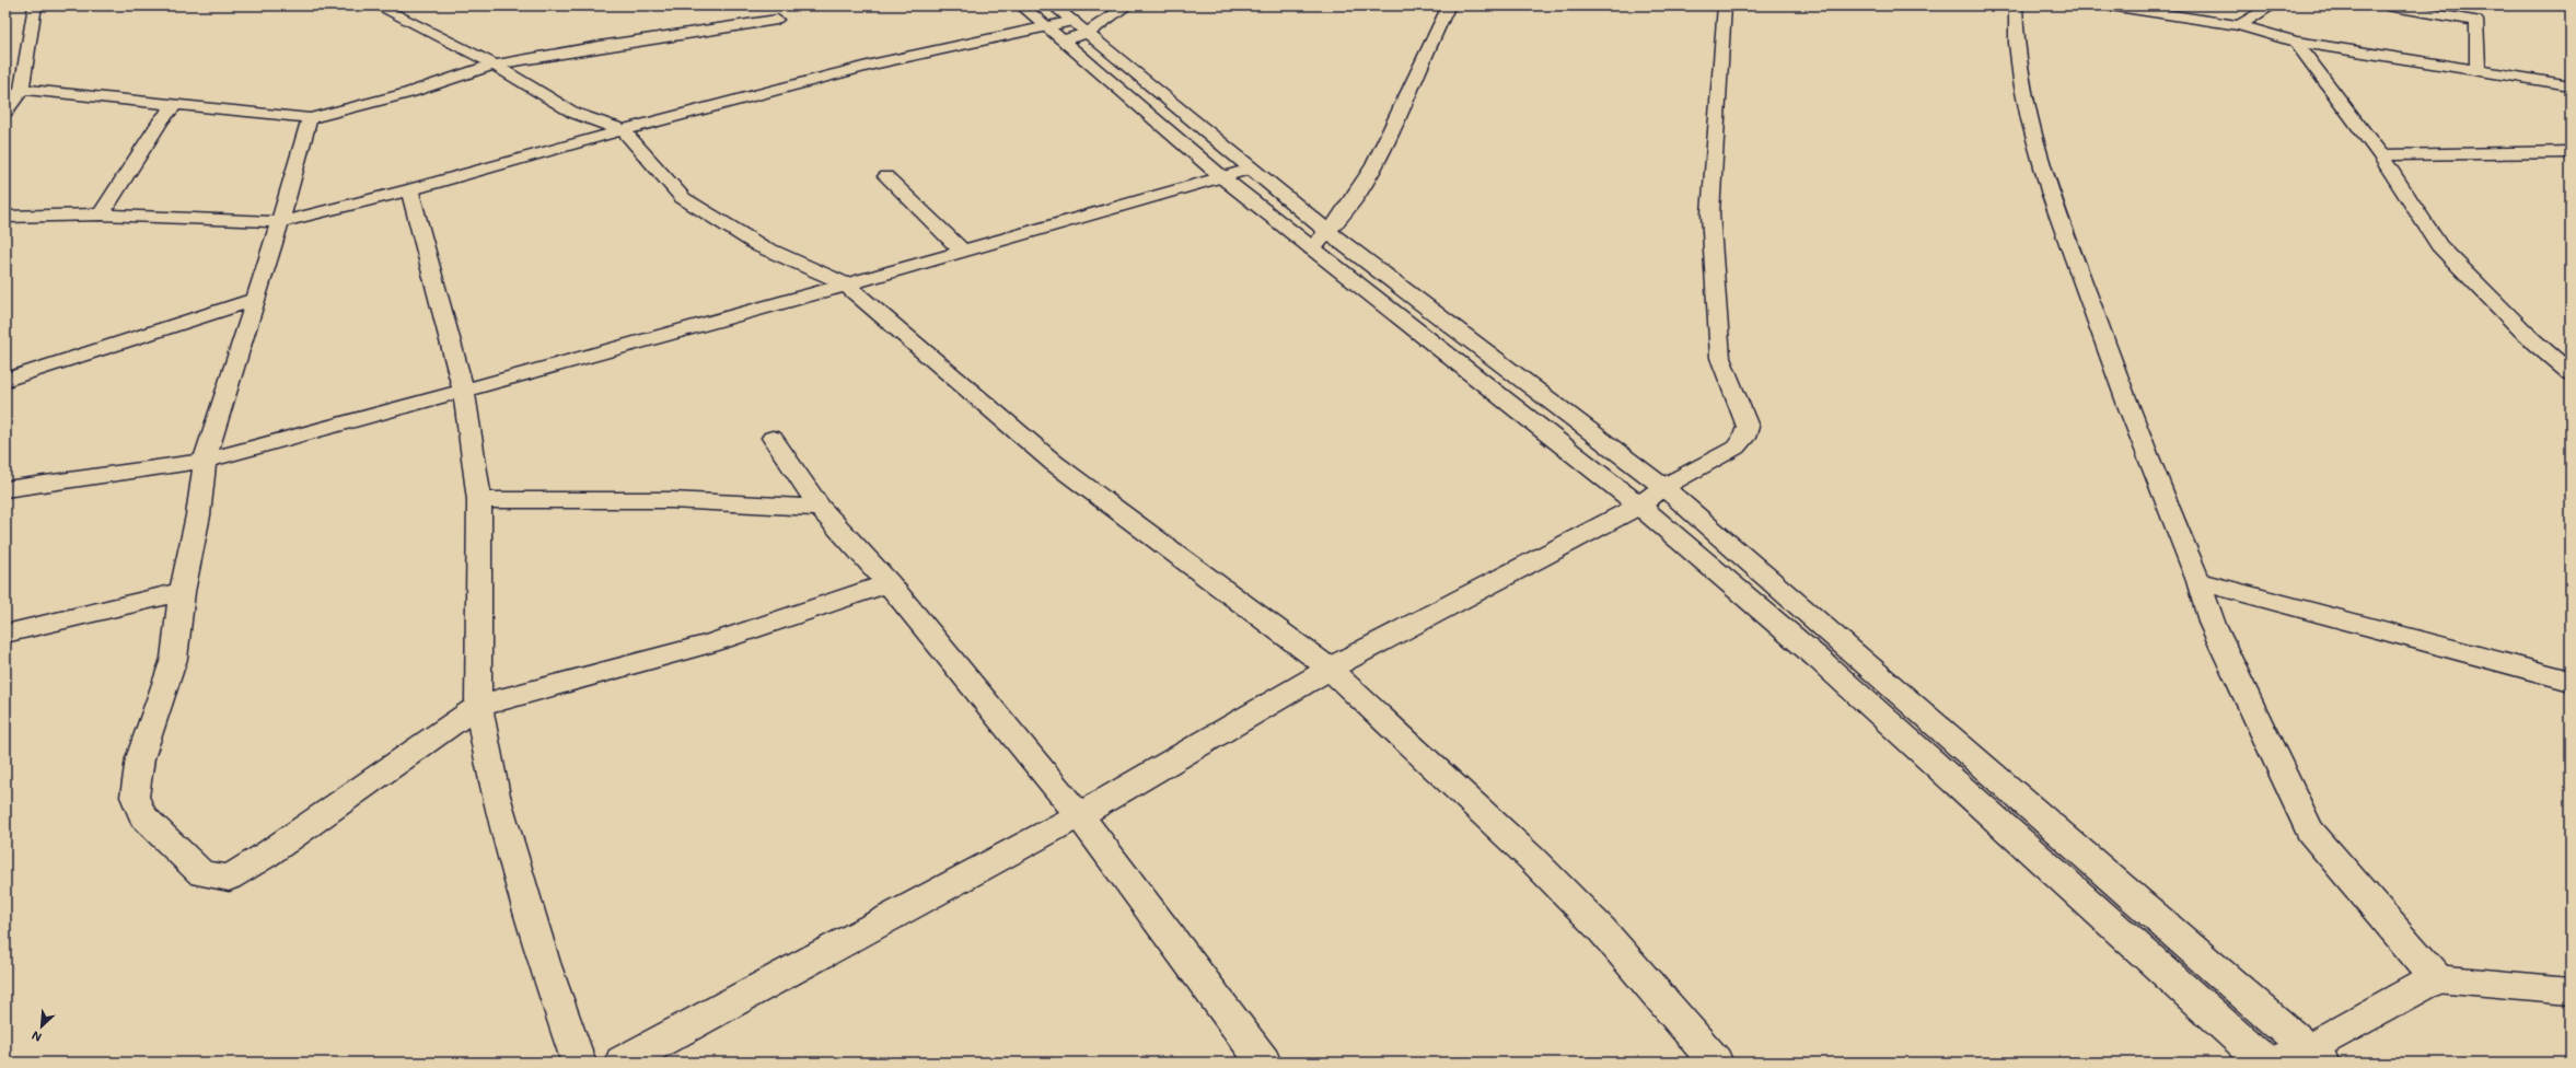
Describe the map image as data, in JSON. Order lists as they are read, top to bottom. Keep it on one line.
{"north":"bottom left"}
